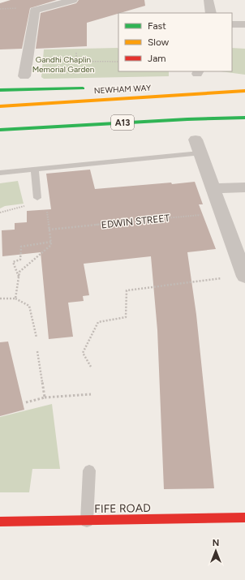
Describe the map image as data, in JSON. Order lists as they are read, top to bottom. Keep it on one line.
{"streets":{"main road":["NEWHAM WAY","A13","FIFE ROAD"],"path":["EDWIN STREET"]},"parks":["Gandhi Chaplin Memorial Garden"],"legend":["Fast","Slow","Jam"],"north":"top"}
